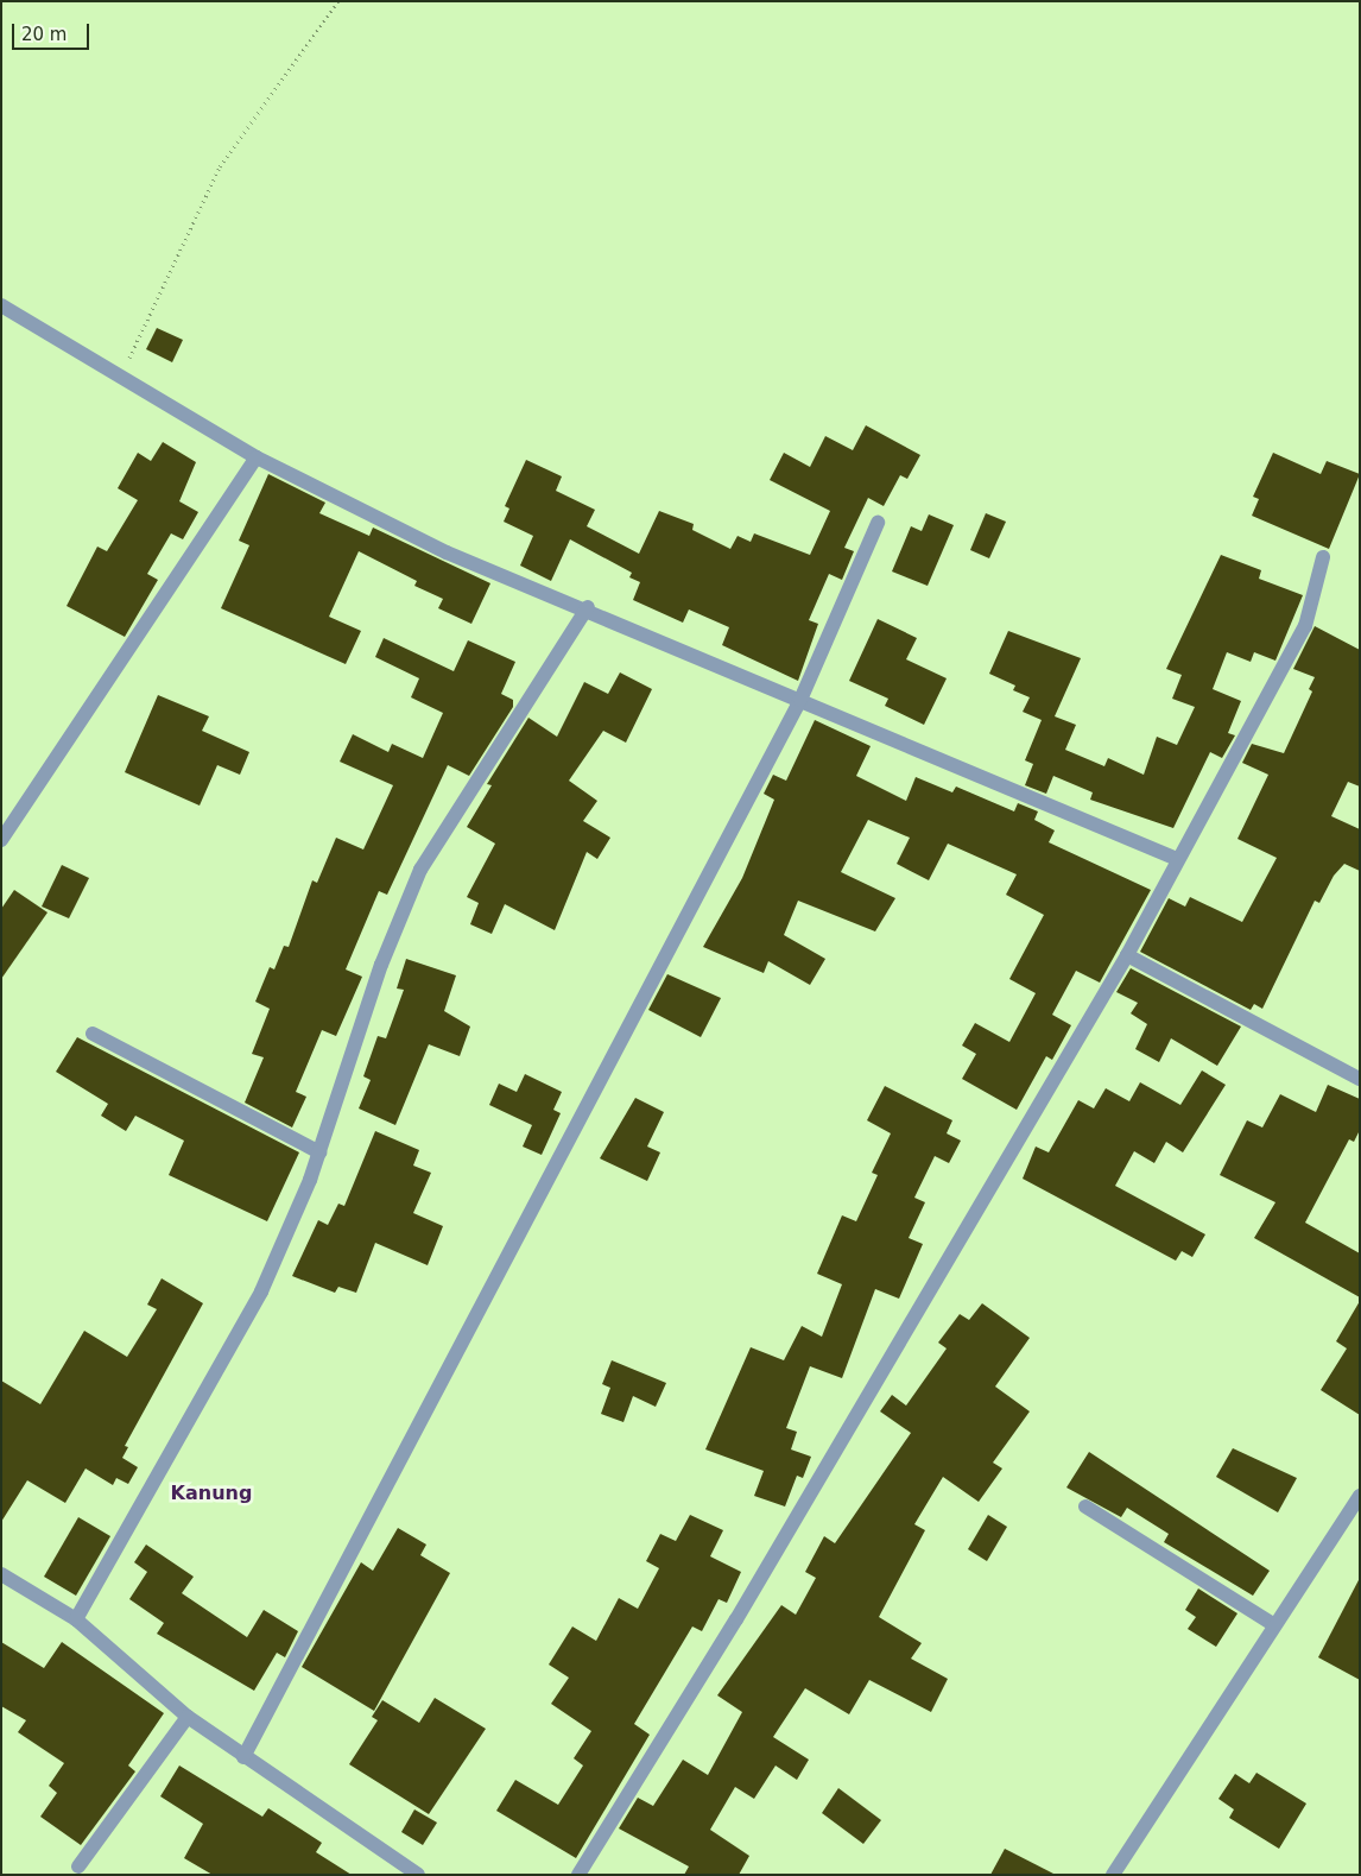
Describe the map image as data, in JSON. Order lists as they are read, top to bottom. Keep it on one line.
{"districts":["Kanung"],"scale_bar":"20 m"}
